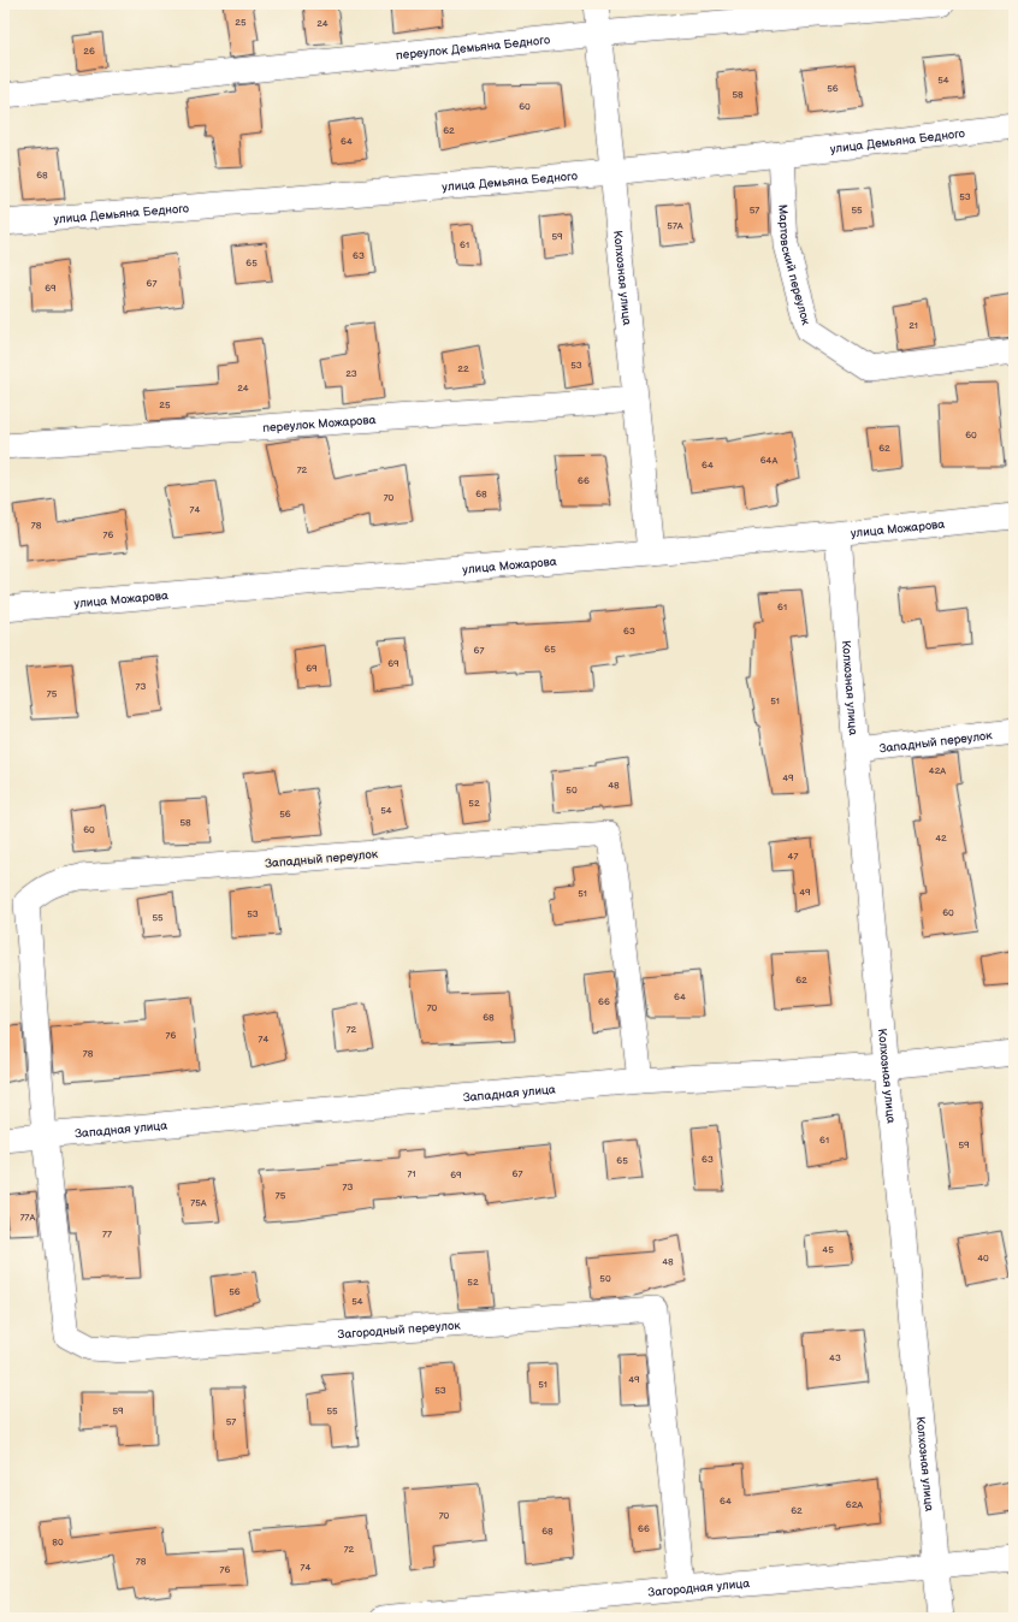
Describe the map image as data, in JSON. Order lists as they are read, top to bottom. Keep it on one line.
{"streets":{"street":["переулок Демьяна Бедного","улица Демьяна Бедного","Мартовский переулок","Колхозная улица","переулок Можарова","улица Можарова","Западный переулок","Западная улица","Загородный переулок","Загородная улица"]},"crossings":[["переулок Демьяна Бедного","Колхозная улица"],["улица Демьяна Бедного","Мартовский переулок"],["улица Демьяна Бедного","Колхозная улица"],["Колхозная улица","переулок Можарова"],["Колхозная улица","улица Можарова"],["Колхозная улица","Западный переулок"],["Колхозная улица","Западная улица"],["Колхозная улица","Загородная улица"],["Западный переулок","Западная улица"],["Западный переулок","Загородный переулок"],["Западная улица","Загородный переулок"],["Загородный переулок","Загородная улица"]],"house_numbers":["25","24","26","54","56","58","60","62","64","68","53","57","55","57А","59","61","63","65","67","69","21","53","22","23","24","25","60","62","64А","64","72","66","68","70","74","78","76","61","63","65","67","69","69","73","75","51","42А","49","48","50","52","54","56","58","60","42","47","49","51","60","53","55","62","64","66","70","68","72","76","74","78","61","59","63","65","71","67","69","73","75","75А","77А","77","45","40","48","50","52","56","54","43","49","51","53","59","55","57","64","62А","62","70","66","68","80","72","78","74","76"]}
